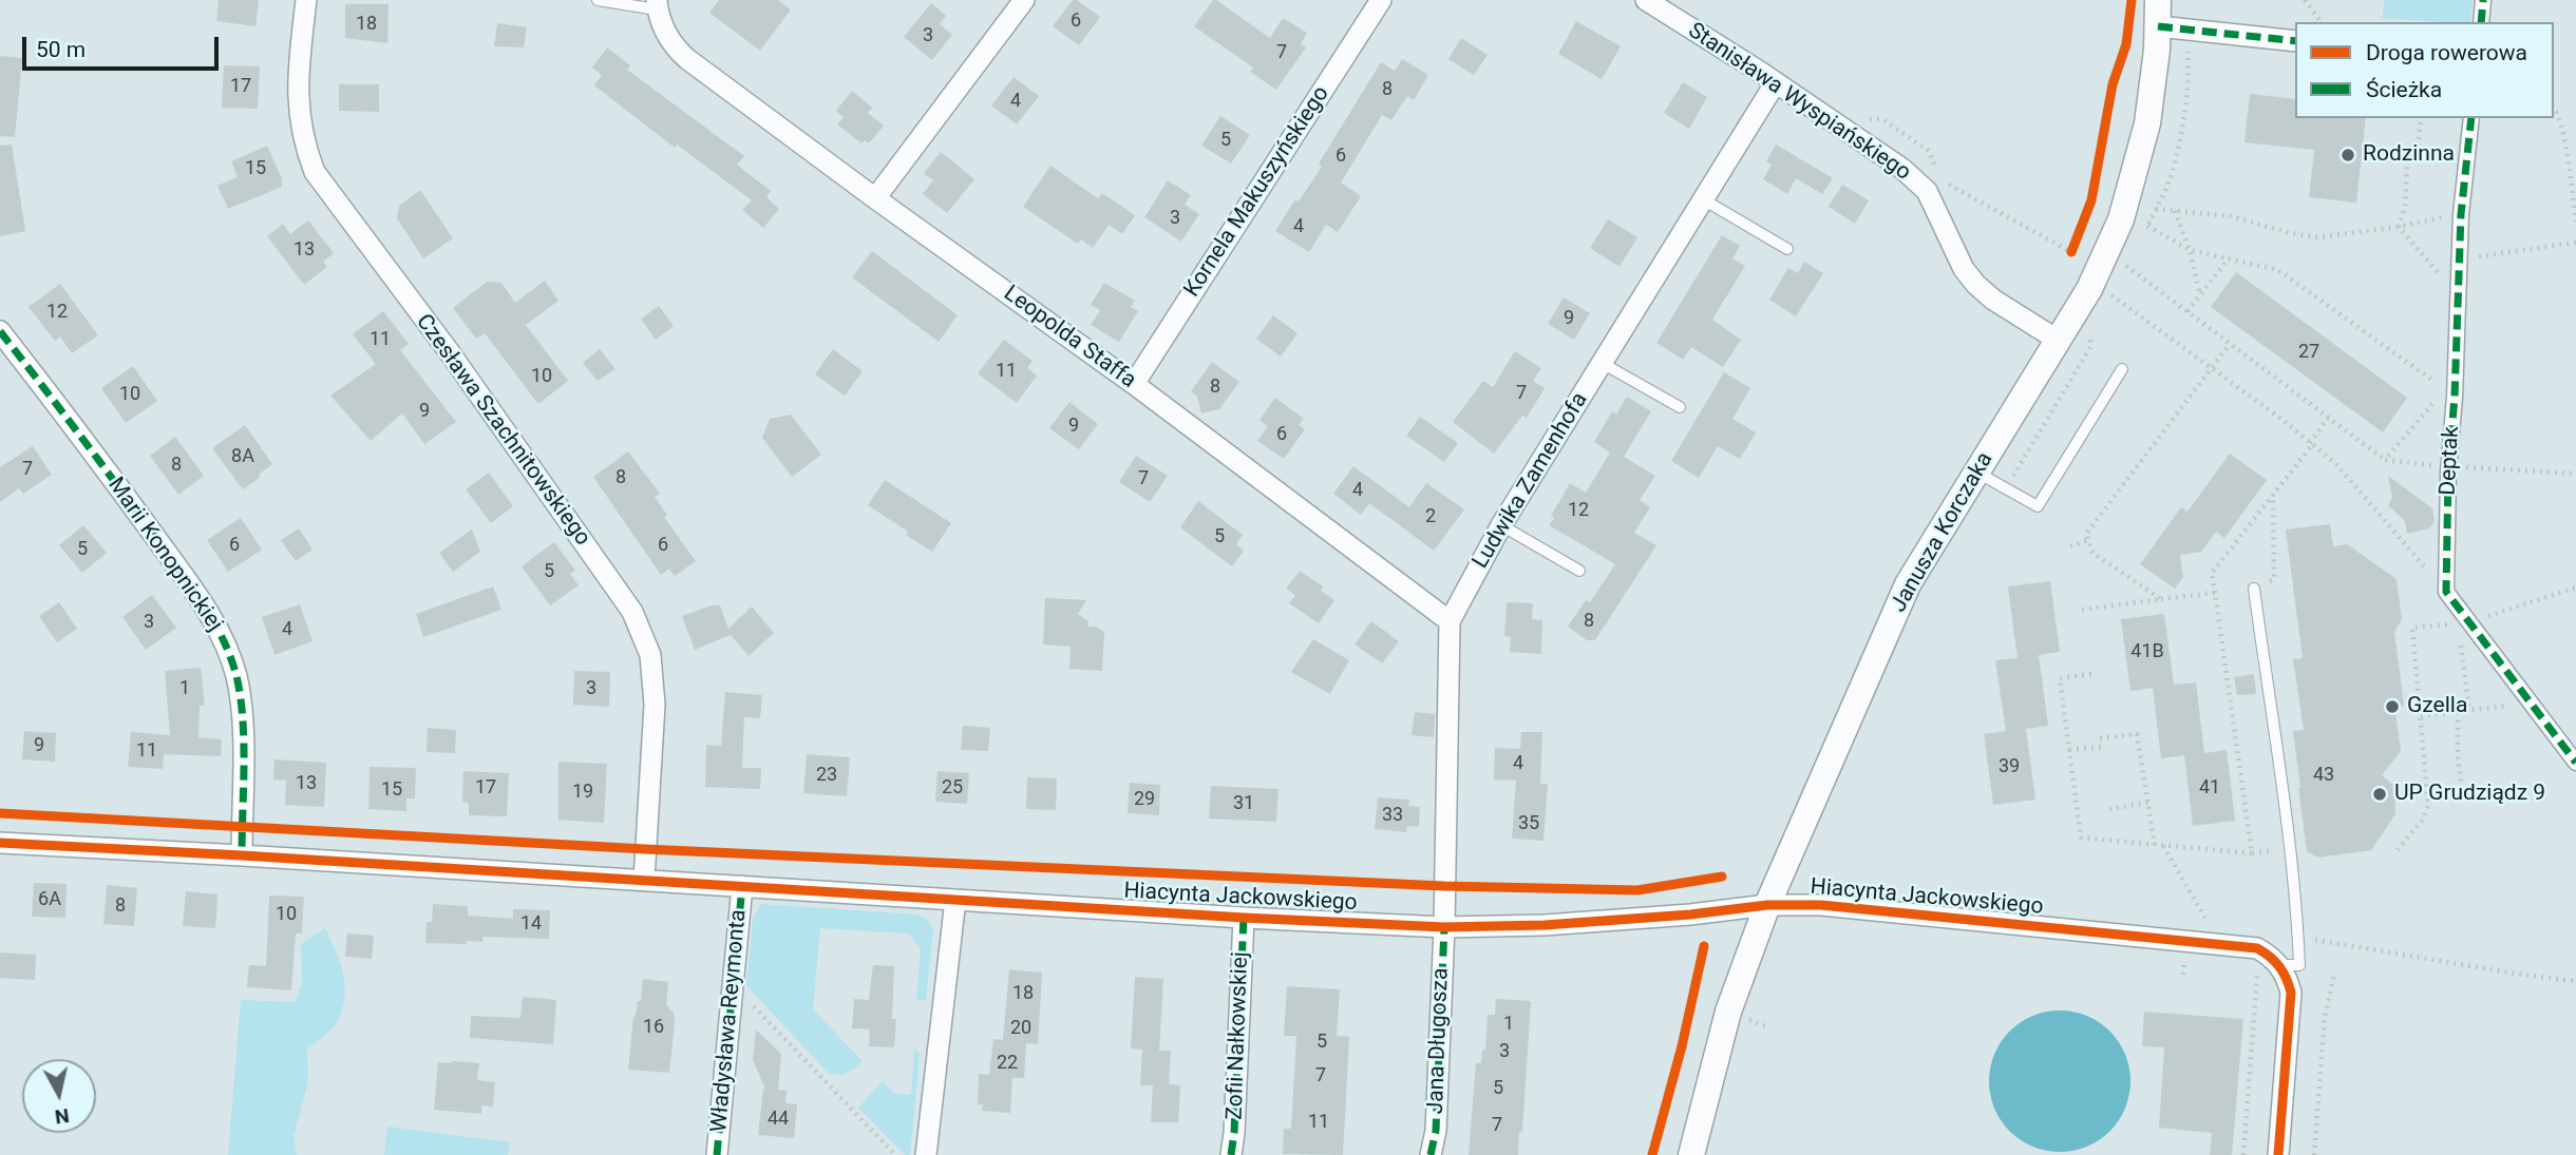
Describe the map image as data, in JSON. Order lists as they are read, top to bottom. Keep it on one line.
{"streets":{"street":["Stanisława Wyspiańskiego","Kornela Makuszyńskiego","Leopolda Staffa","Czesława Szachnitowskiego","Deptak","Ludwika Zamenhofa","Janusza Korczaka","Marii Konopnickiej","Hiacynta Jackowskiego","Władysława Reymonta","Zofii Nałkowskiej","Jana Długosza"]},"crossings":[["Stanisława Wyspiańskiego","Ludwika Zamenhofa"],["Stanisława Wyspiańskiego","Janusza Korczaka"],["Kornela Makuszyńskiego","Leopolda Staffa"],["Leopolda Staffa","Ludwika Zamenhofa"],["Czesława Szachnitowskiego","Hiacynta Jackowskiego"],["Ludwika Zamenhofa","Hiacynta Jackowskiego"],["Ludwika Zamenhofa","Jana Długosza"],["Janusza Korczaka","Hiacynta Jackowskiego"],["Marii Konopnickiej","Hiacynta Jackowskiego"],["Hiacynta Jackowskiego","Władysława Reymonta"],["Hiacynta Jackowskiego","Zofii Nałkowskiej"],["Hiacynta Jackowskiego","Jana Długosza"]],"places":["Rodzinna","Gzella","UP Grudziądz 9"],"house_numbers":["6","18","3","7","17","8","4","5","6","15","3","4","13","12","9","11","27","11","10","8","7","10","9","9","6","8A","8","7","8","7","4","12","2","5","6","6","5","5","8","3","4","41B","1","3","9","11","4","39","23","43","13","17","25","41","15","19","29","31","33","35","6A","8","10","14","18","1","16","20","5","3","22","7","5","44","11","7"],"legend":["Droga rowerowa","Ścieżka"],"scale_bar":"50 m","north":"bottom"}
